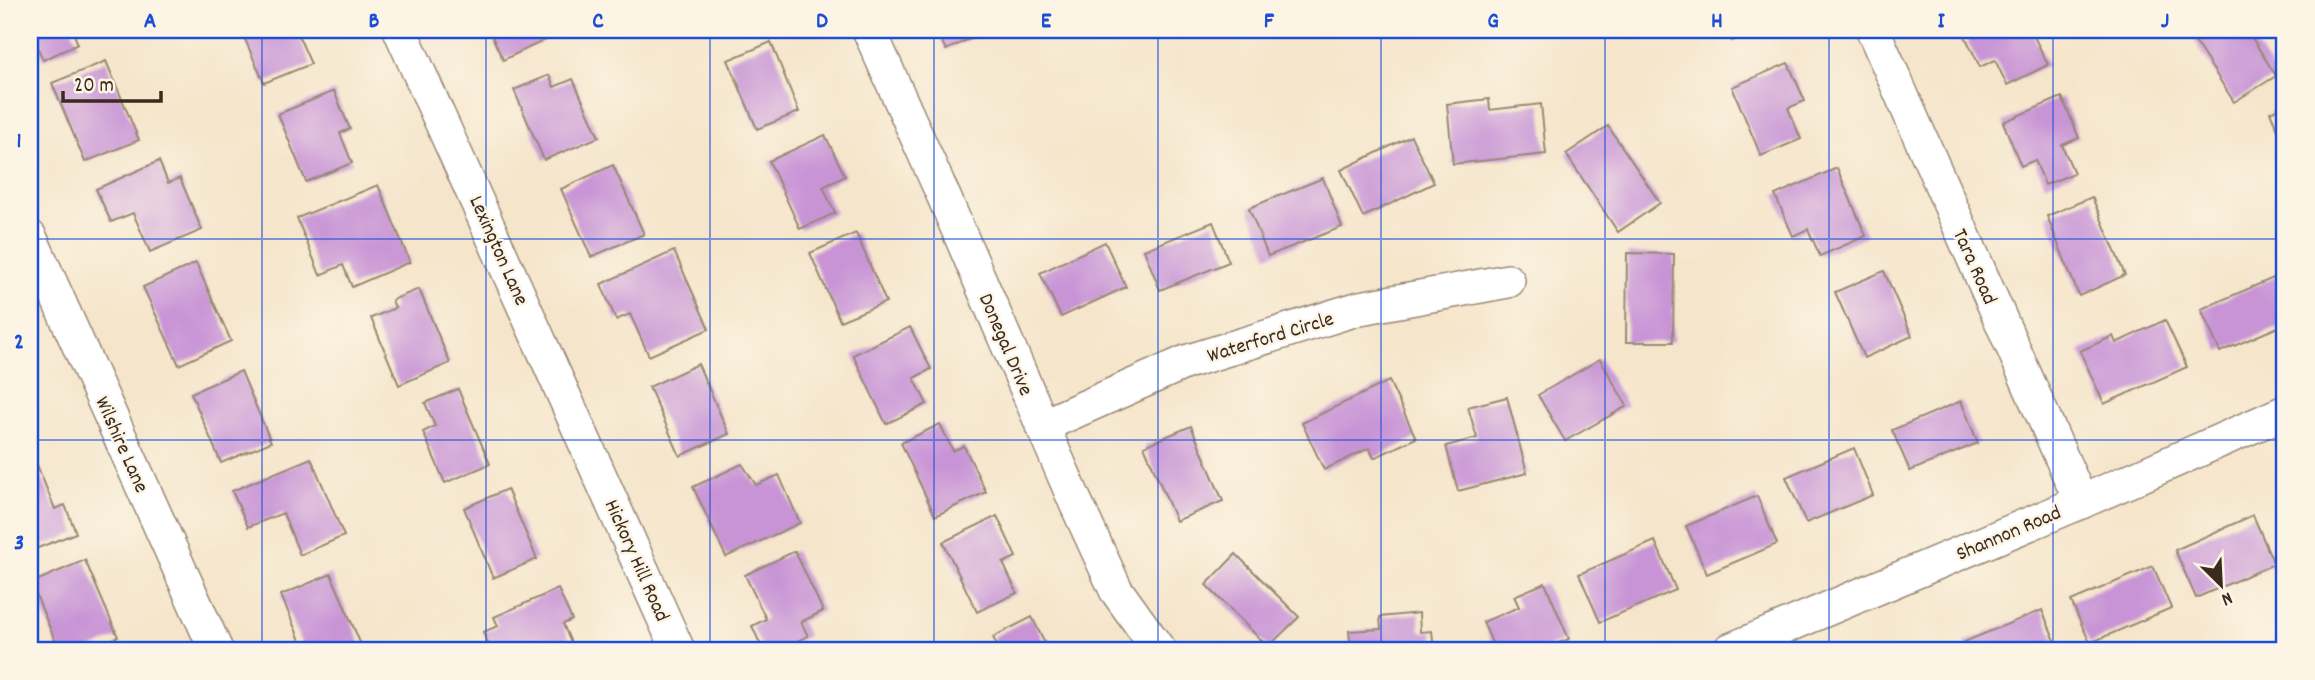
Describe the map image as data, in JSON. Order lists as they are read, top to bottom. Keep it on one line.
{"streets":{"street":["Lexington Lane","Tara Road","Waterford Circle","Donegal Drive","Wilshire Lane","Shannon Road","Hickory Hill Road"]},"crossings":[["Lexington Lane","Hickory Hill Road"],["Tara Road","Shannon Road"],["Waterford Circle","Donegal Drive"]],"scale_bar":"20 m","north":"bottom right","grid":{"columns":["A","B","C","D","E","F","G","H","I","J"],"rows":["1","2","3"]}}
